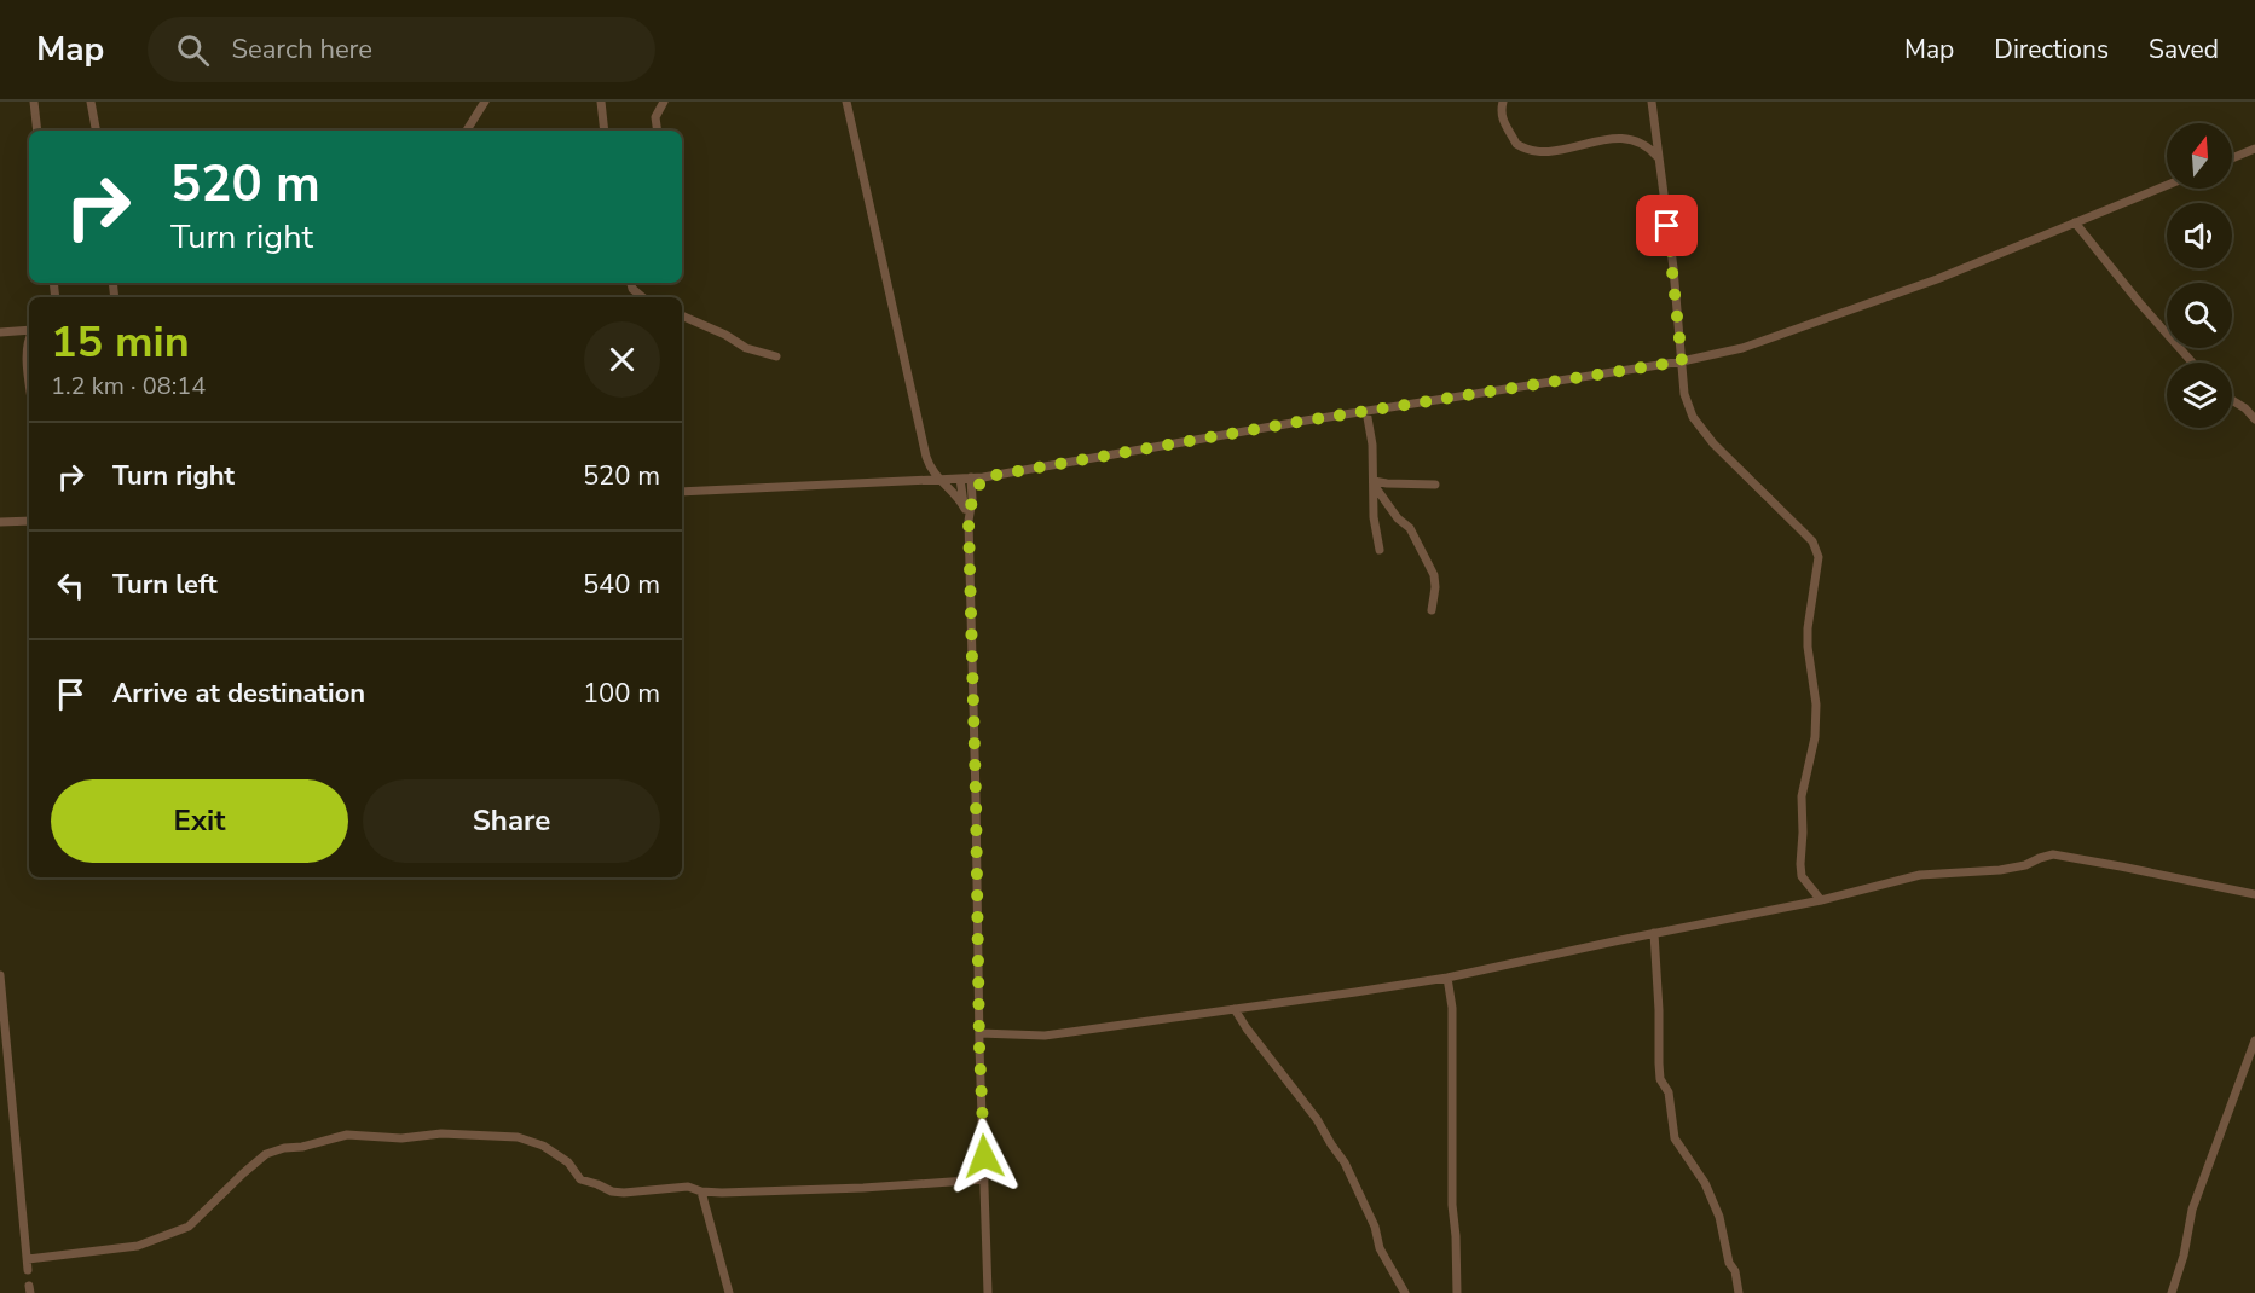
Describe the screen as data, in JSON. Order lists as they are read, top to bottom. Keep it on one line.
{"north":"top","page":{"header":"Map","search":"Search here","nav":["Map","Directions","Saved"],"turn":["520 m","Turn right"],"heading":["15 min","1.2 km · 08:14"],"list":[{"name":"Turn right","value":"520 m"},{"name":"Turn left","value":"540 m"},{"name":"Arrive at destination","value":"100 m"}],"buttons":["Exit","Share"]}}
